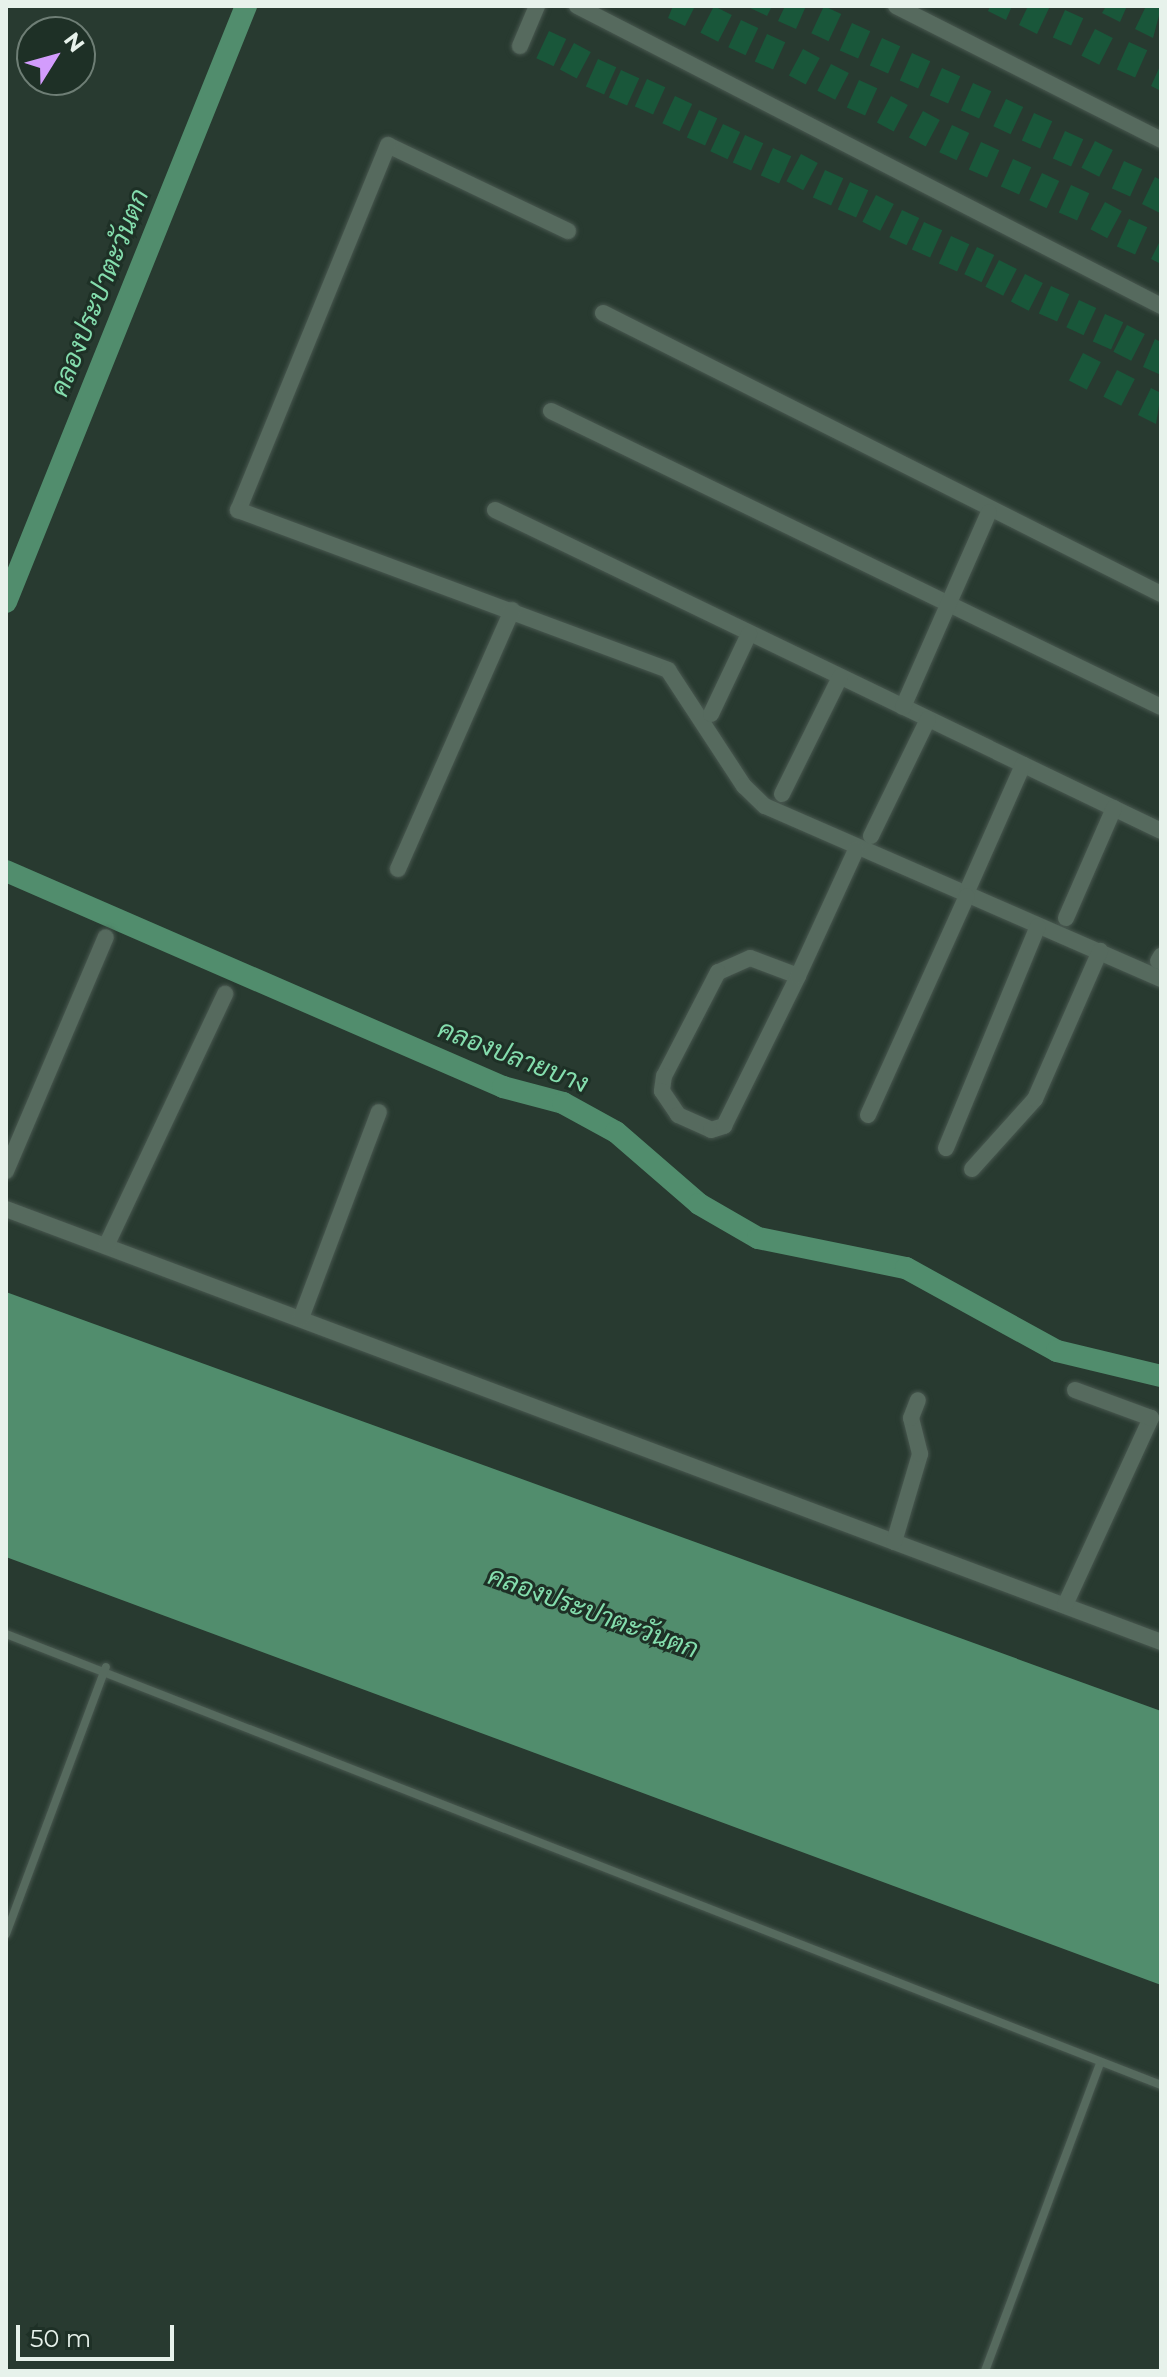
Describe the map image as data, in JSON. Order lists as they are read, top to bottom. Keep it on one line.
{"water":["คลองประปาตะวันตก","คลองปลายบาง"],"scale_bar":"50 m","north":"top right"}
